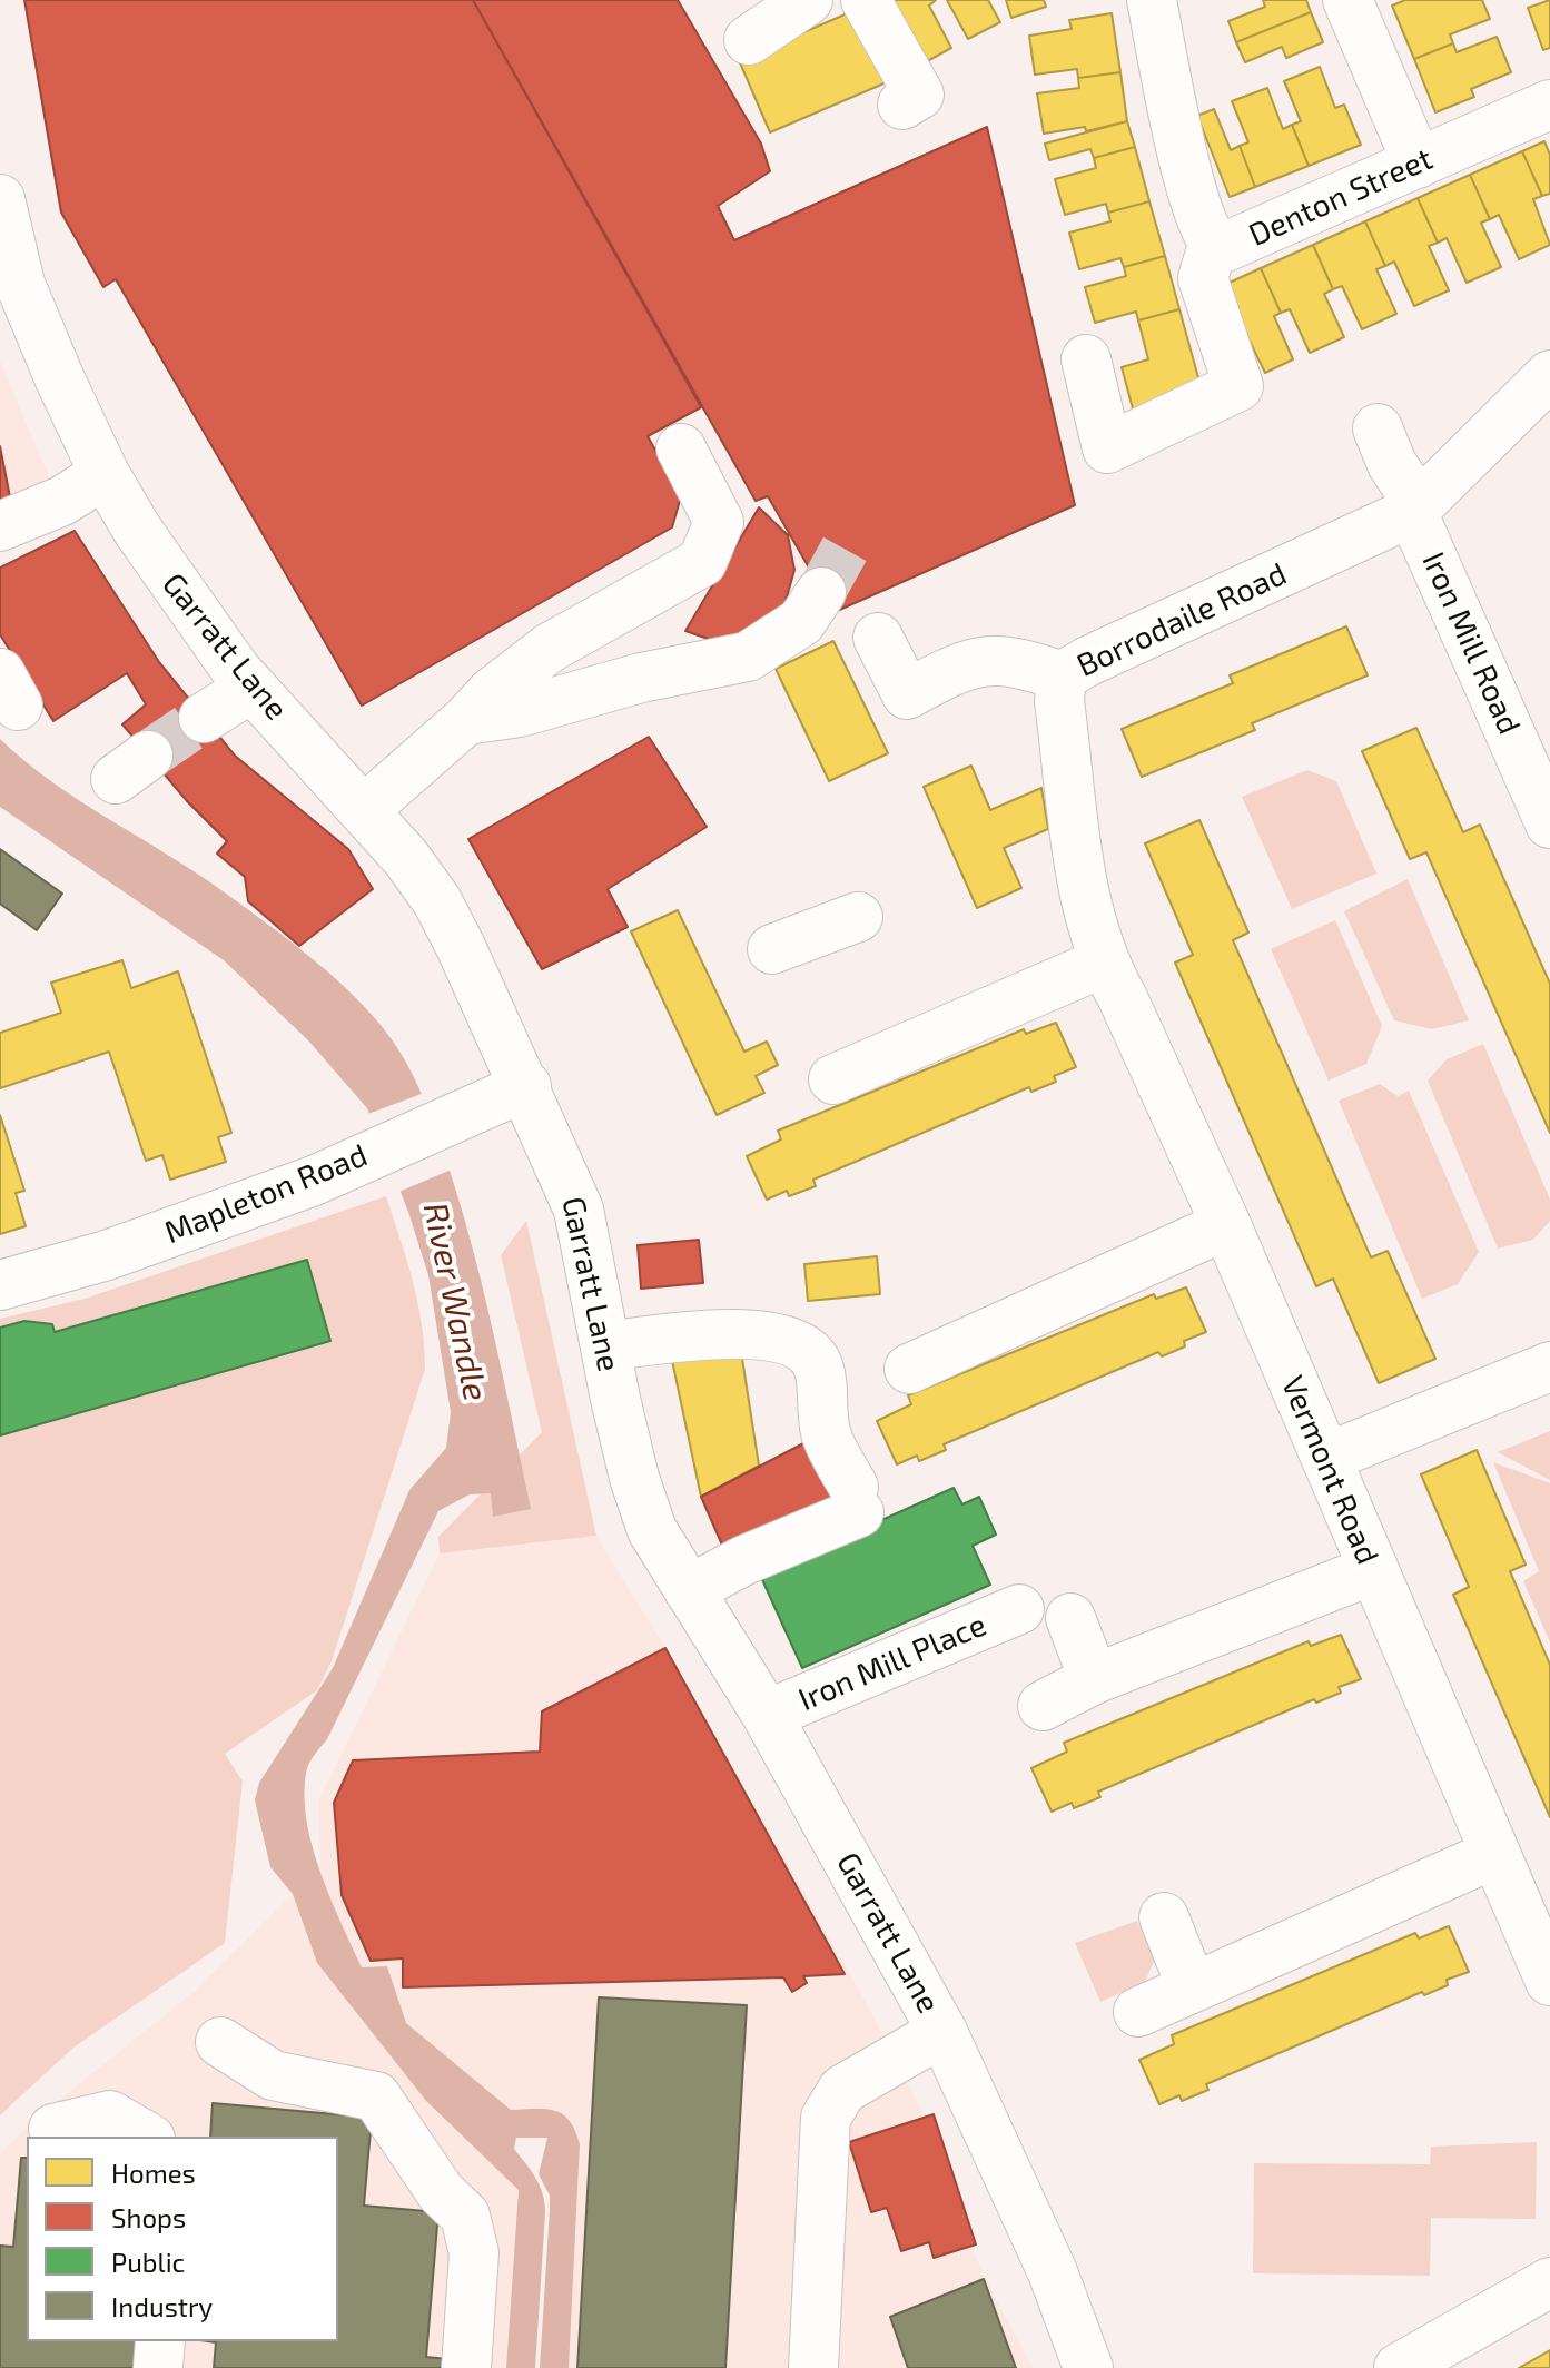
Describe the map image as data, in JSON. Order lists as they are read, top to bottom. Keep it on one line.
{"streets":{"street":["Denton Street","Borrodaile Road","Iron Mill Road","Garratt Lane","Mapleton Road","Vermont Road","Iron Mill Place"]},"crossings":[["Borrodaile Road","Iron Mill Road"],["Borrodaile Road","Vermont Road"],["Garratt Lane","Mapleton Road"],["Garratt Lane","Iron Mill Place"]],"water":["River Wandle"],"legend":["Homes","Shops","Public","Industry"]}
